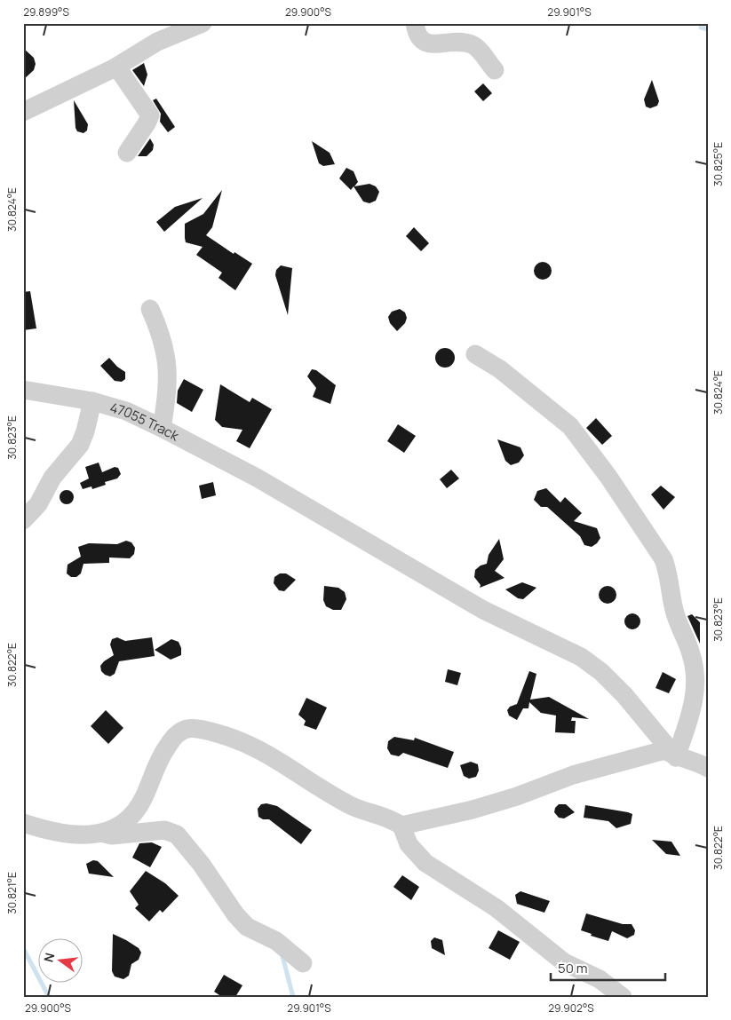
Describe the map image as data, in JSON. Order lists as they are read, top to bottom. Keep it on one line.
{"streets":{"street":["47055 Track"]},"scale_bar":"50 m","north":"left","coordinates":["29.899°S","29.900°S","29.901°S","30.825°E","30.824°E","30.823°E","30.822°E","30.821°E","29.902°S"]}
